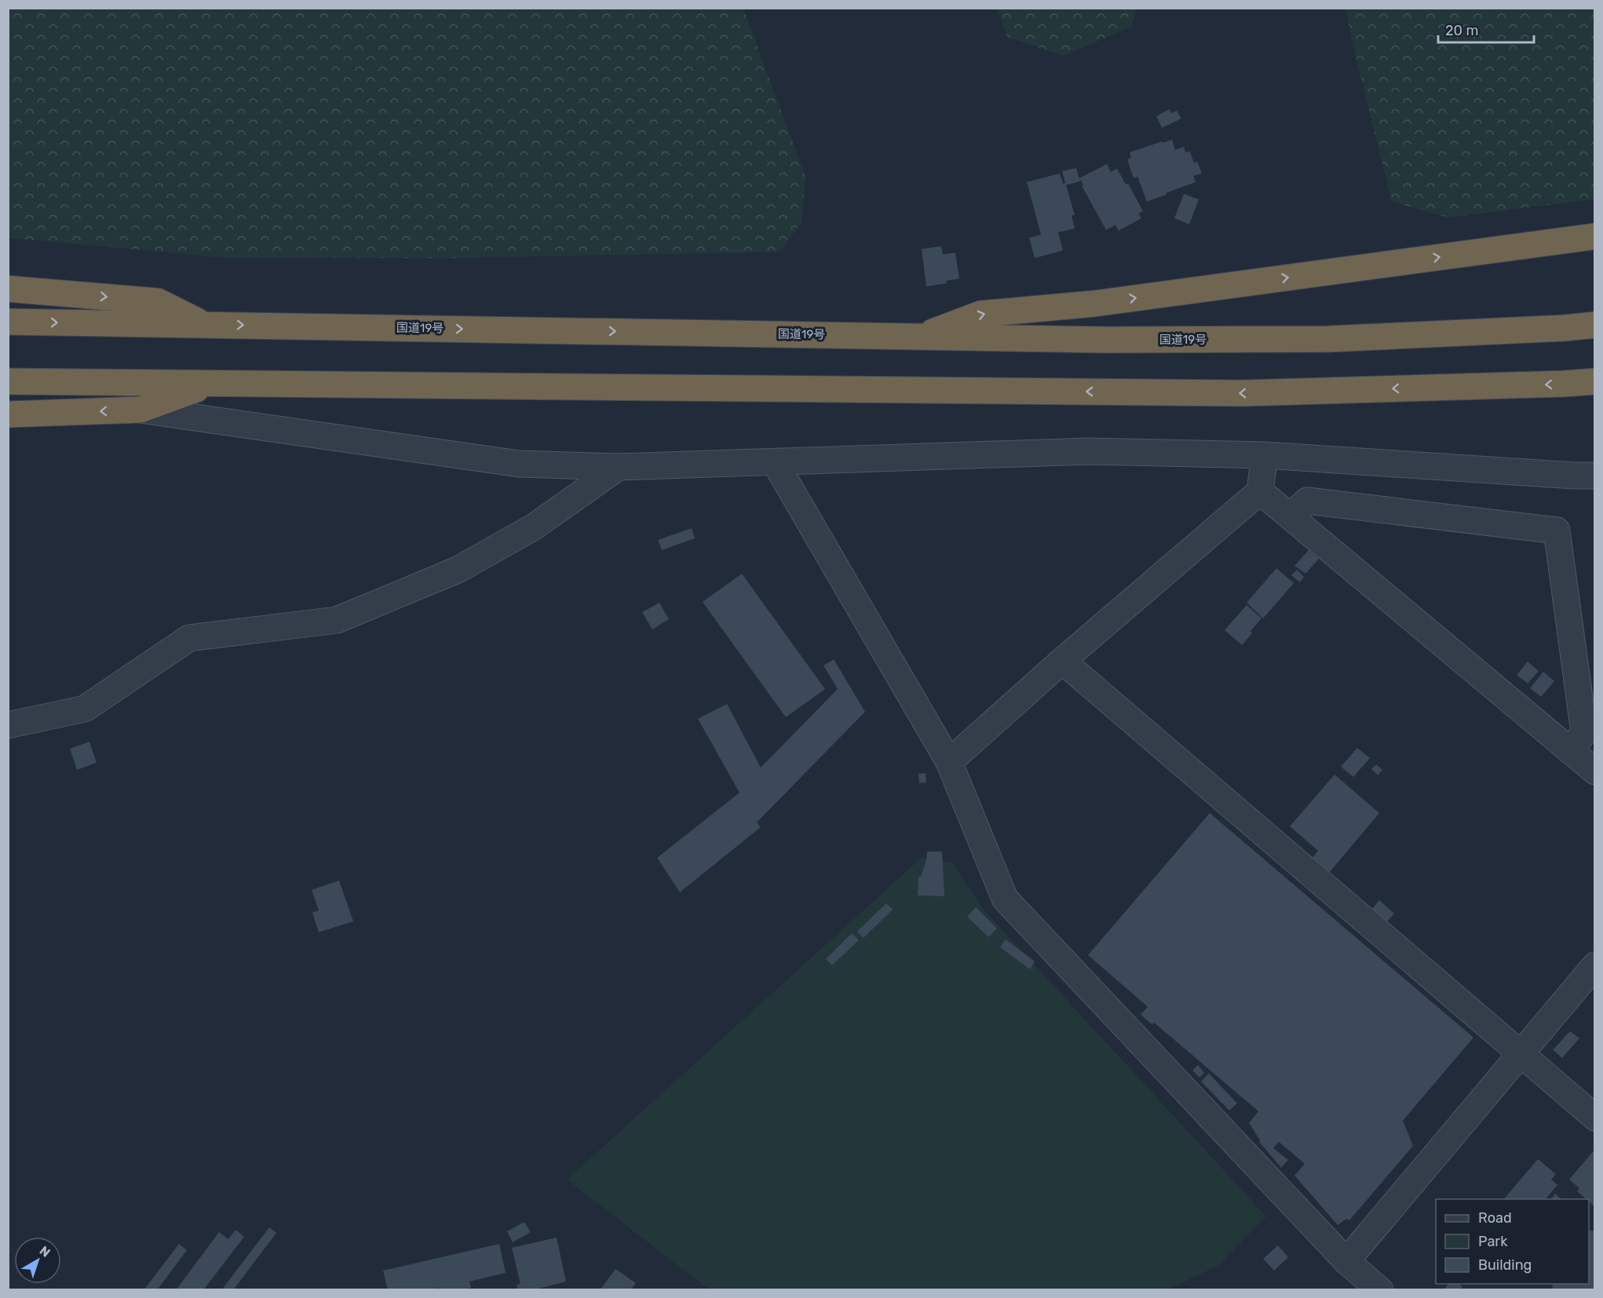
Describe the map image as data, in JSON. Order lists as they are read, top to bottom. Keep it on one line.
{"streets":{"highway":["国道19号"]},"legend":["Road","Park","Building"],"scale_bar":"20 m","north":"top right"}
